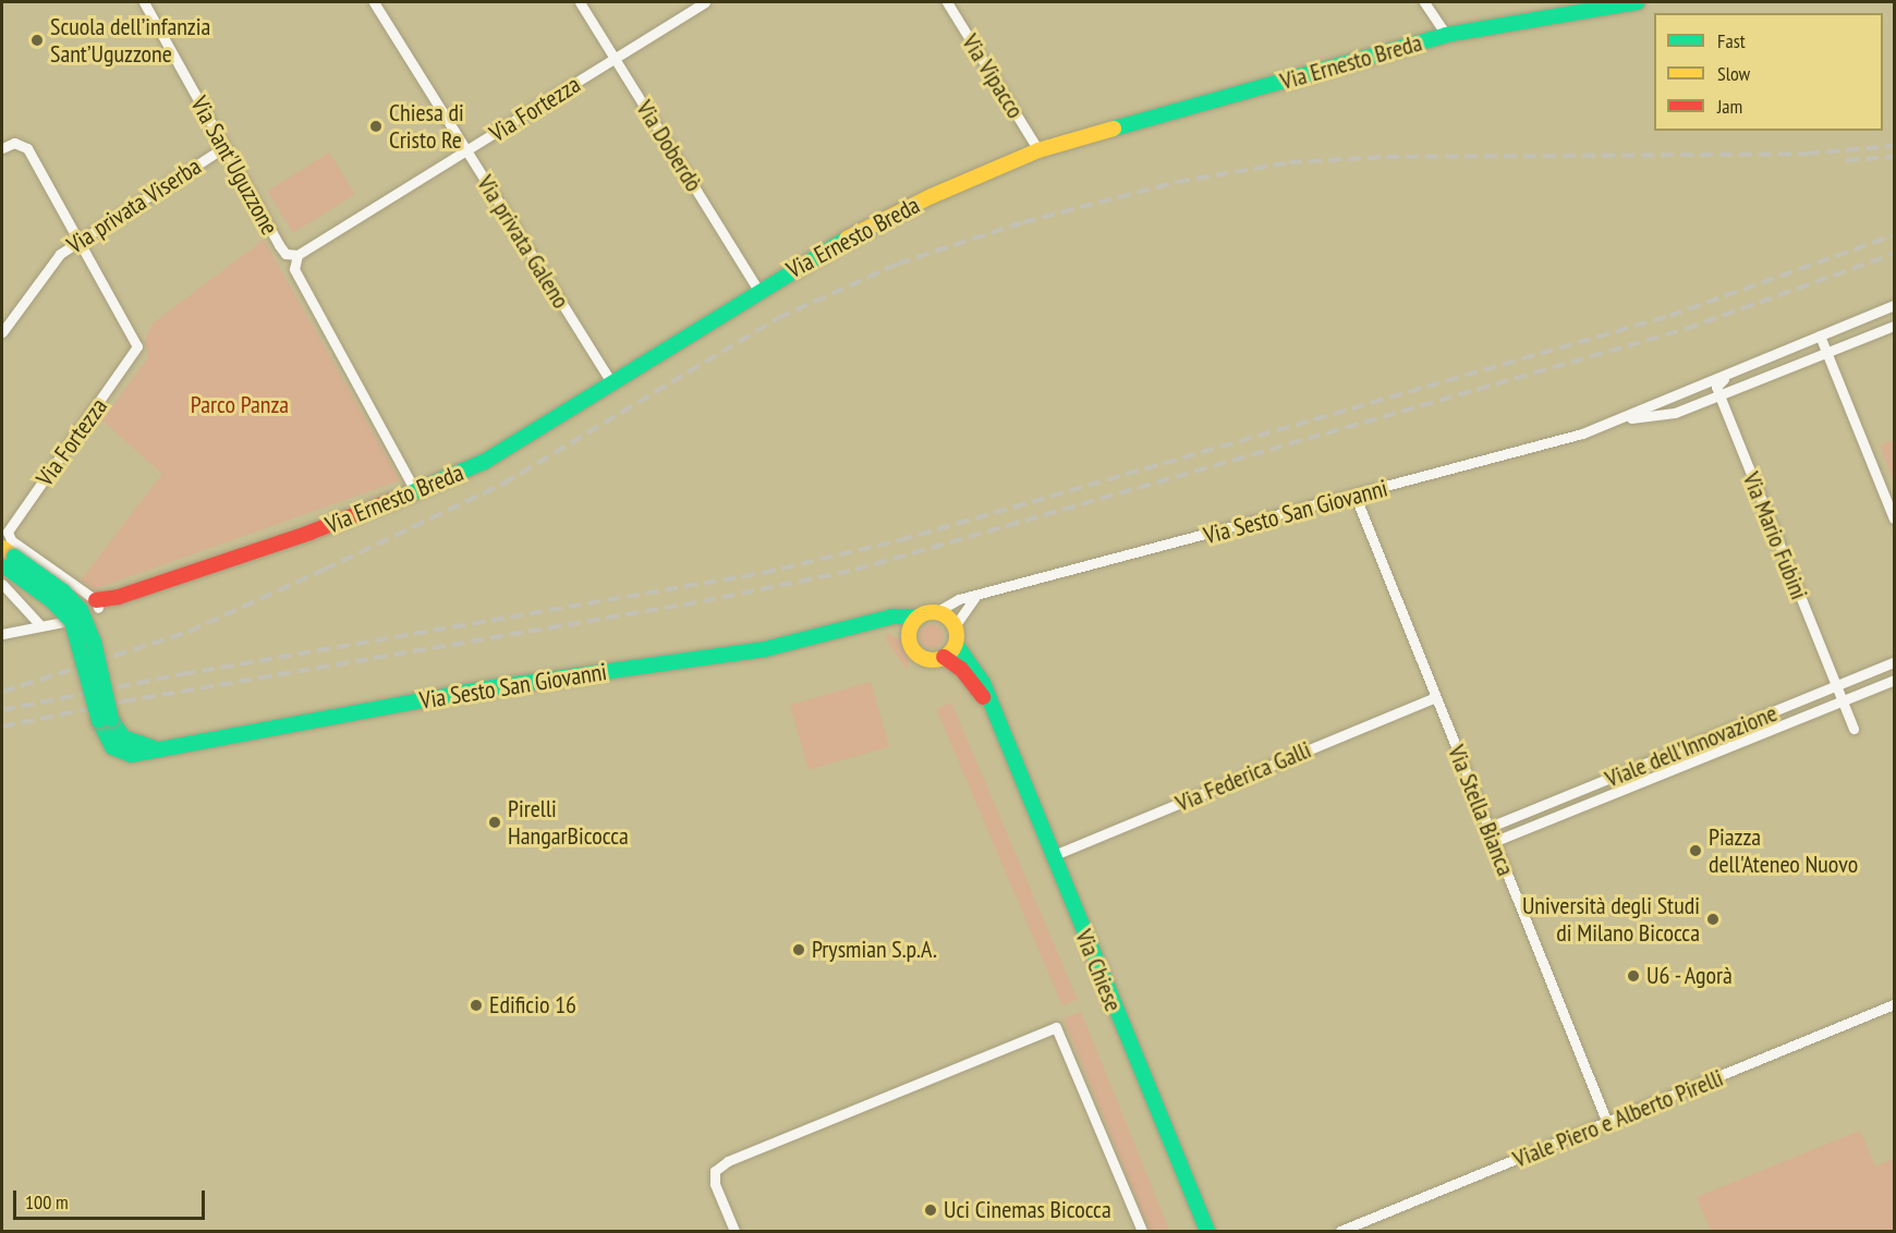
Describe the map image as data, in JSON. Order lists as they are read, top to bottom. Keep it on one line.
{"streets":{"street":["Via Ernesto Breda","Via Vipacco","Via Fortezza","Via Doberdò","Via Sant'Uguzzone","Via privata Viserba","Via privata Galeno","Via Sesto San Giovanni","Via Mario Fubini","Viale dell'Innovazione","Via Federica Galli","Via Stella Bianca","Via Chiese","Viale Piero e Alberto Pirelli"]},"crossings":[["Via Ernesto Breda","Via Vipacco"],["Via Ernesto Breda","Via Doberdò"],["Via Ernesto Breda","Via Sant'Uguzzone"],["Via Ernesto Breda","Via privata Galeno"],["Via Fortezza","Via Doberdò"],["Via Fortezza","Via Sant'Uguzzone"],["Via Fortezza","Via privata Viserba"],["Via Fortezza","Via privata Galeno"],["Via Sant'Uguzzone","Via privata Viserba"],["Via Sesto San Giovanni","Via Mario Fubini"],["Via Sesto San Giovanni","Via Stella Bianca"],["Via Sesto San Giovanni","Via Chiese"],["Via Mario Fubini","Viale dell'Innovazione"],["Viale dell'Innovazione","Via Stella Bianca"],["Via Federica Galli","Via Stella Bianca"],["Via Federica Galli","Via Chiese"],["Via Stella Bianca","Viale Piero e Alberto Pirelli"]],"parks":["Parco Panza"],"places":["Scuola dell’infanzia Sant’Uguzzone","Chiesa di Cristo Re","Pirelli HangarBicocca","Piazza dell'Ateneo Nuovo","Università degli Studi di Milano Bicocca","Prysmian S.p.A.","U6 - Agorà","Edificio 16","Uci Cinemas Bicocca"],"legend":["Fast","Slow","Jam"],"scale_bar":"100 m"}
